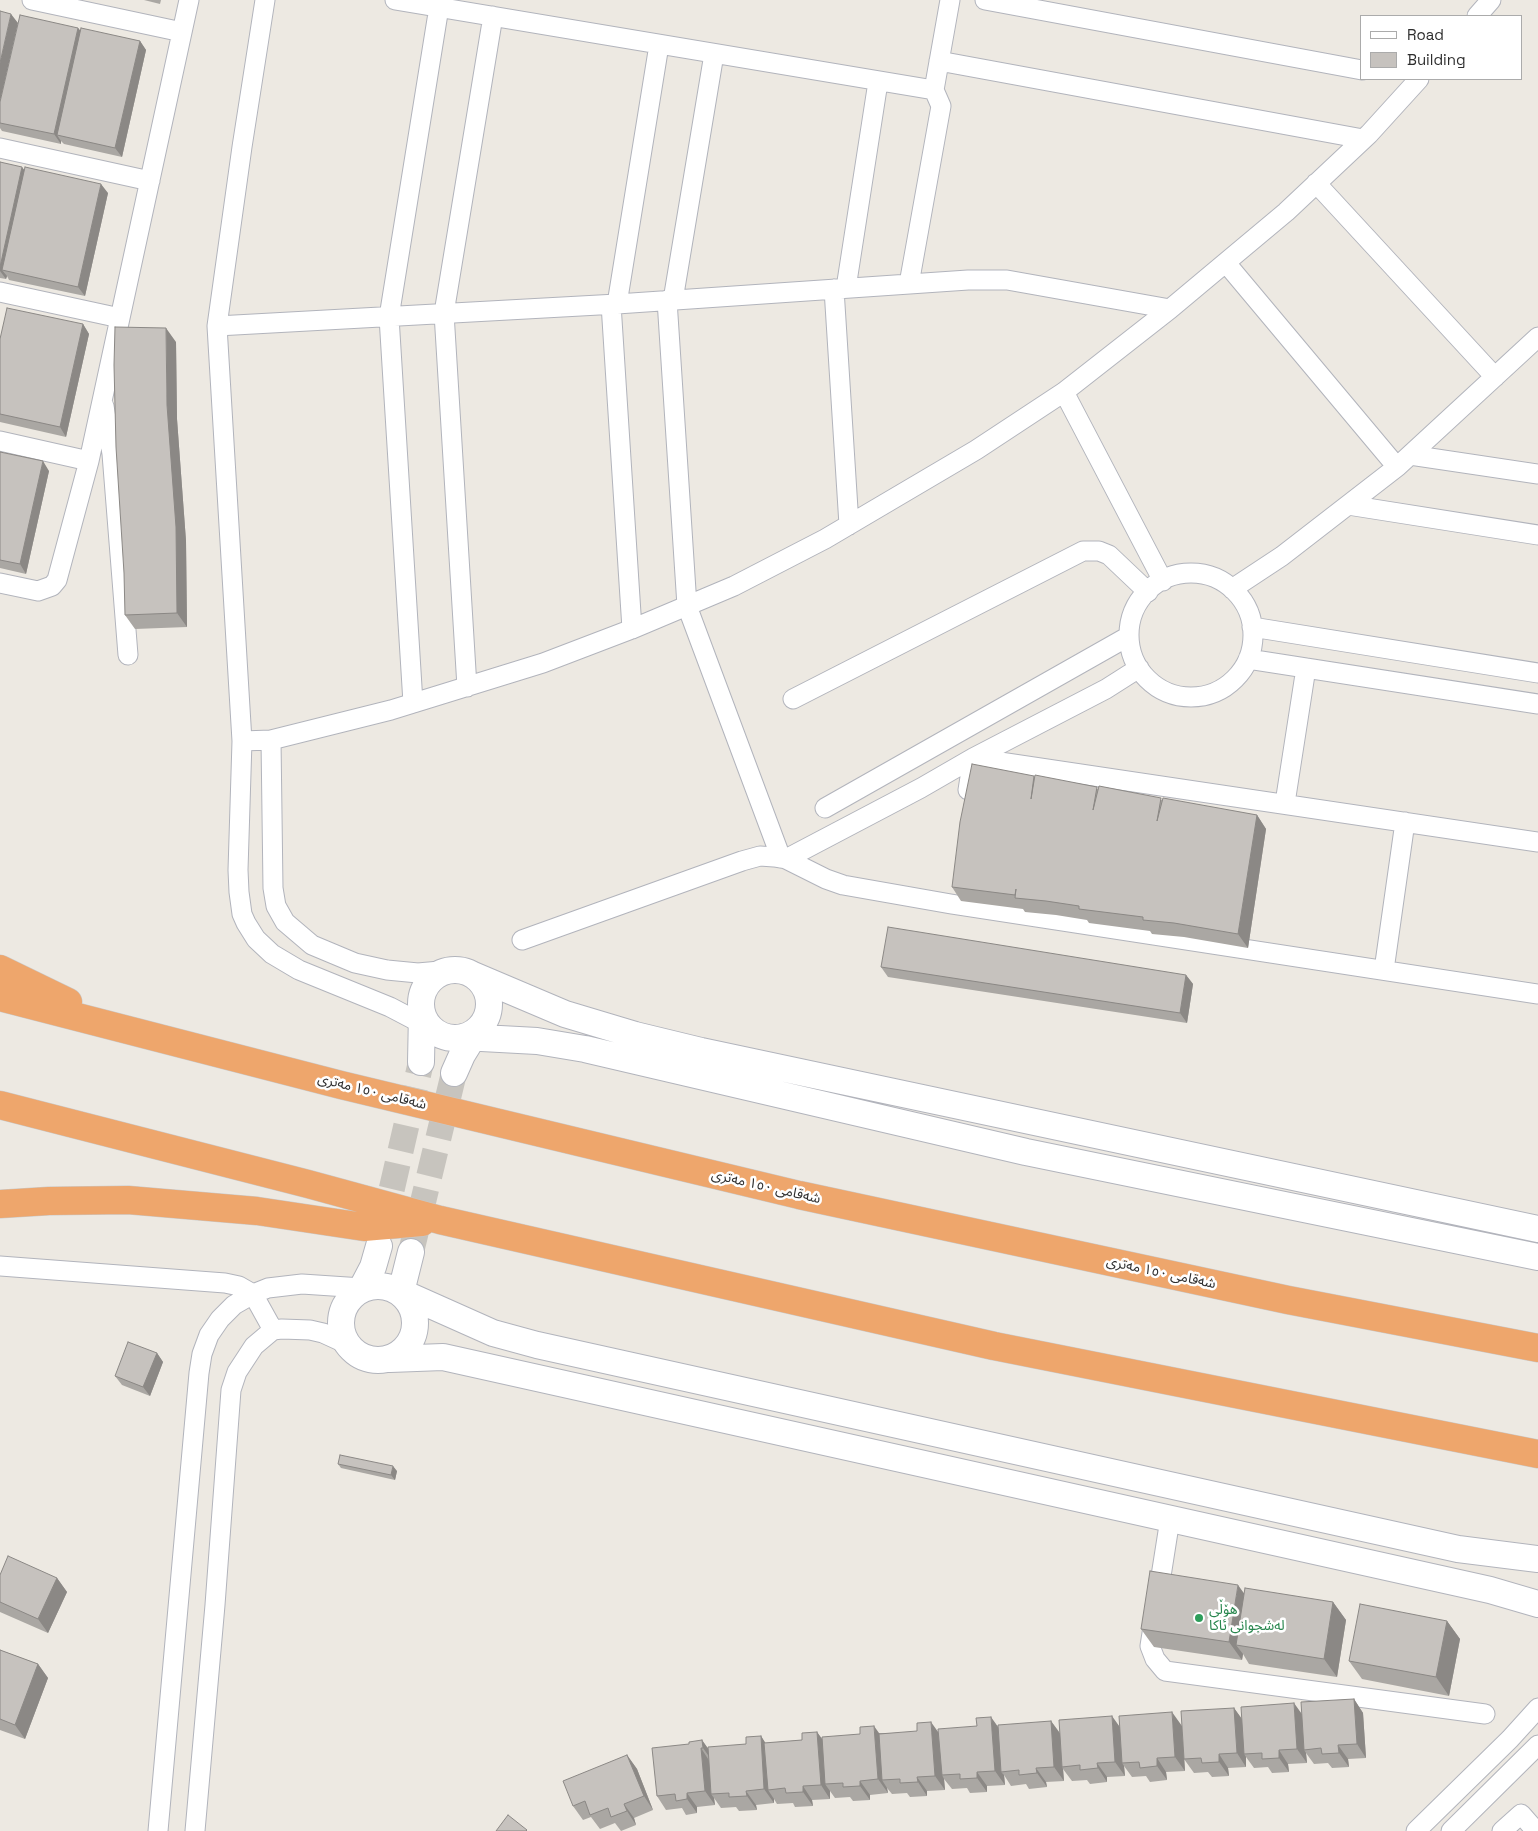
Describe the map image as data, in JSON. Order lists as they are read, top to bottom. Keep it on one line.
{"streets":{"highway":["شەقامی ١٥٠ مەتری"]},"places":["هۆڵی لەشجوانی ئاکا"],"legend":["Road","Building"]}
